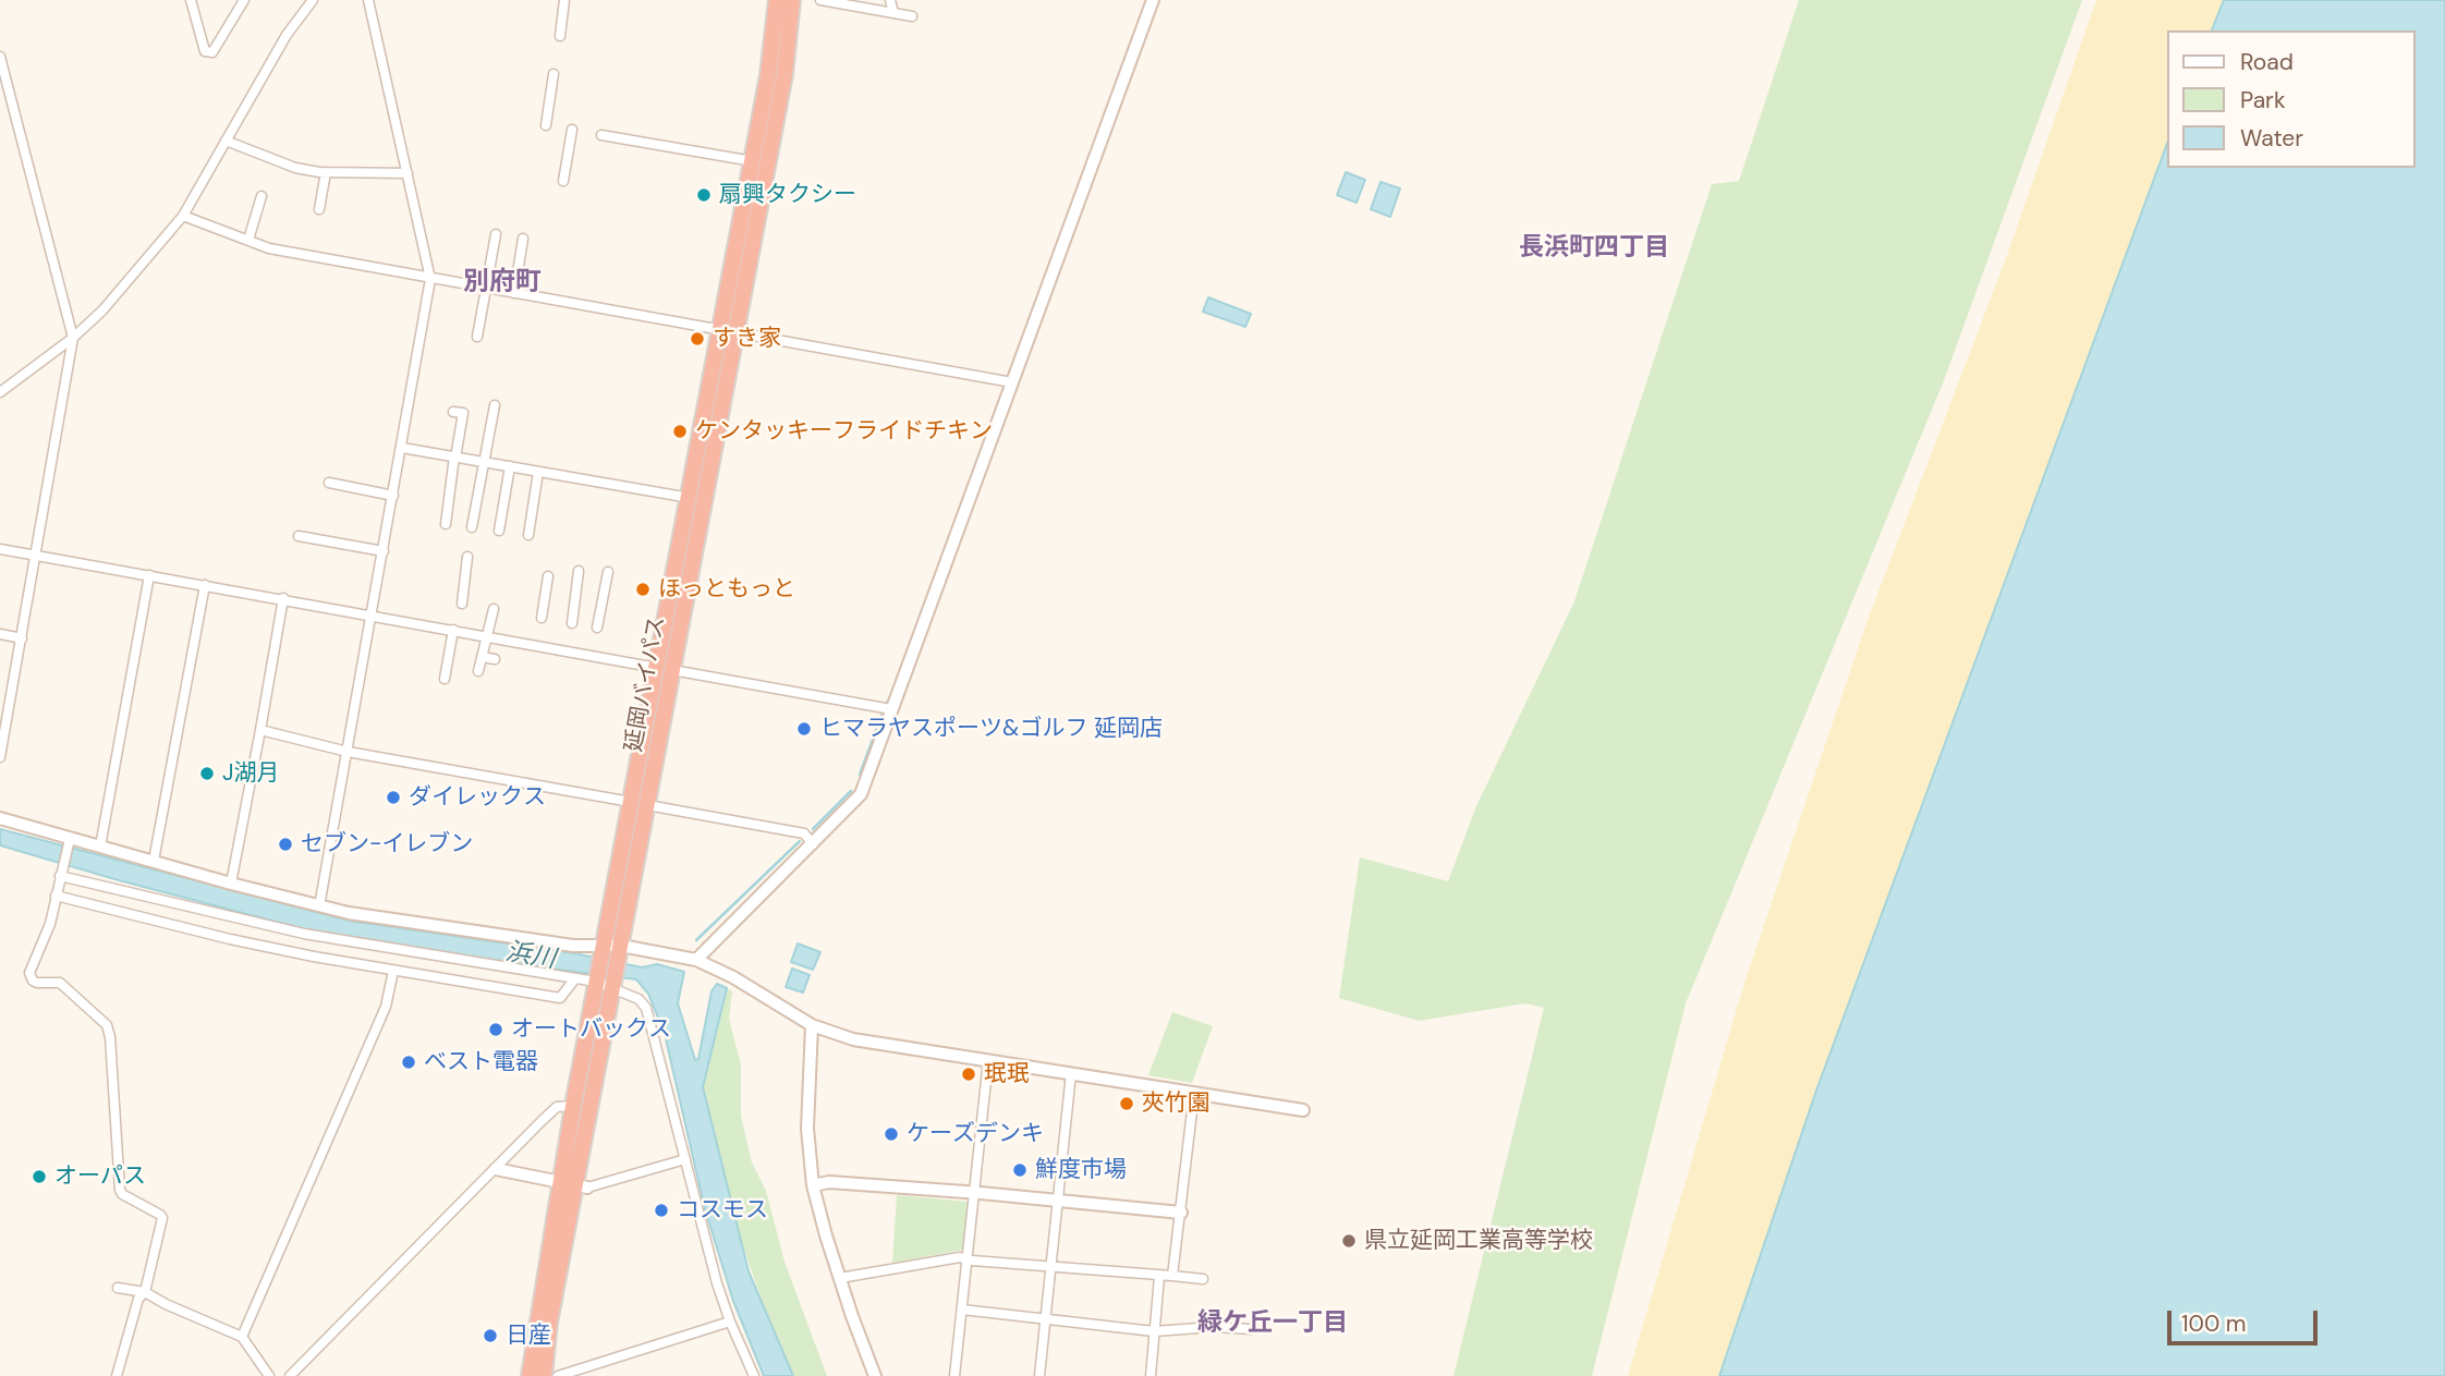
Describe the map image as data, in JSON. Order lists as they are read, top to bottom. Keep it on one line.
{"streets":{"highway":["延岡バイパス"]},"districts":["長浜町四丁目","別府町","緑ケ丘一丁目"],"water":["浜川"],"places":["扇興タクシー","すき家","ケンタッキーフライドチキン","ほっともっと","ヒマラヤスポーツ&ゴルフ 延岡店","J湖月","ダイレックス","セブン-イレブン","オートバックス","ベスト電器","珉珉","夾竹園","ケーズデンキ","鮮度市場","オーパス","コスモス","県立延岡工業高等学校","日産"],"legend":["Road","Park","Water"],"scale_bar":"100 m"}
